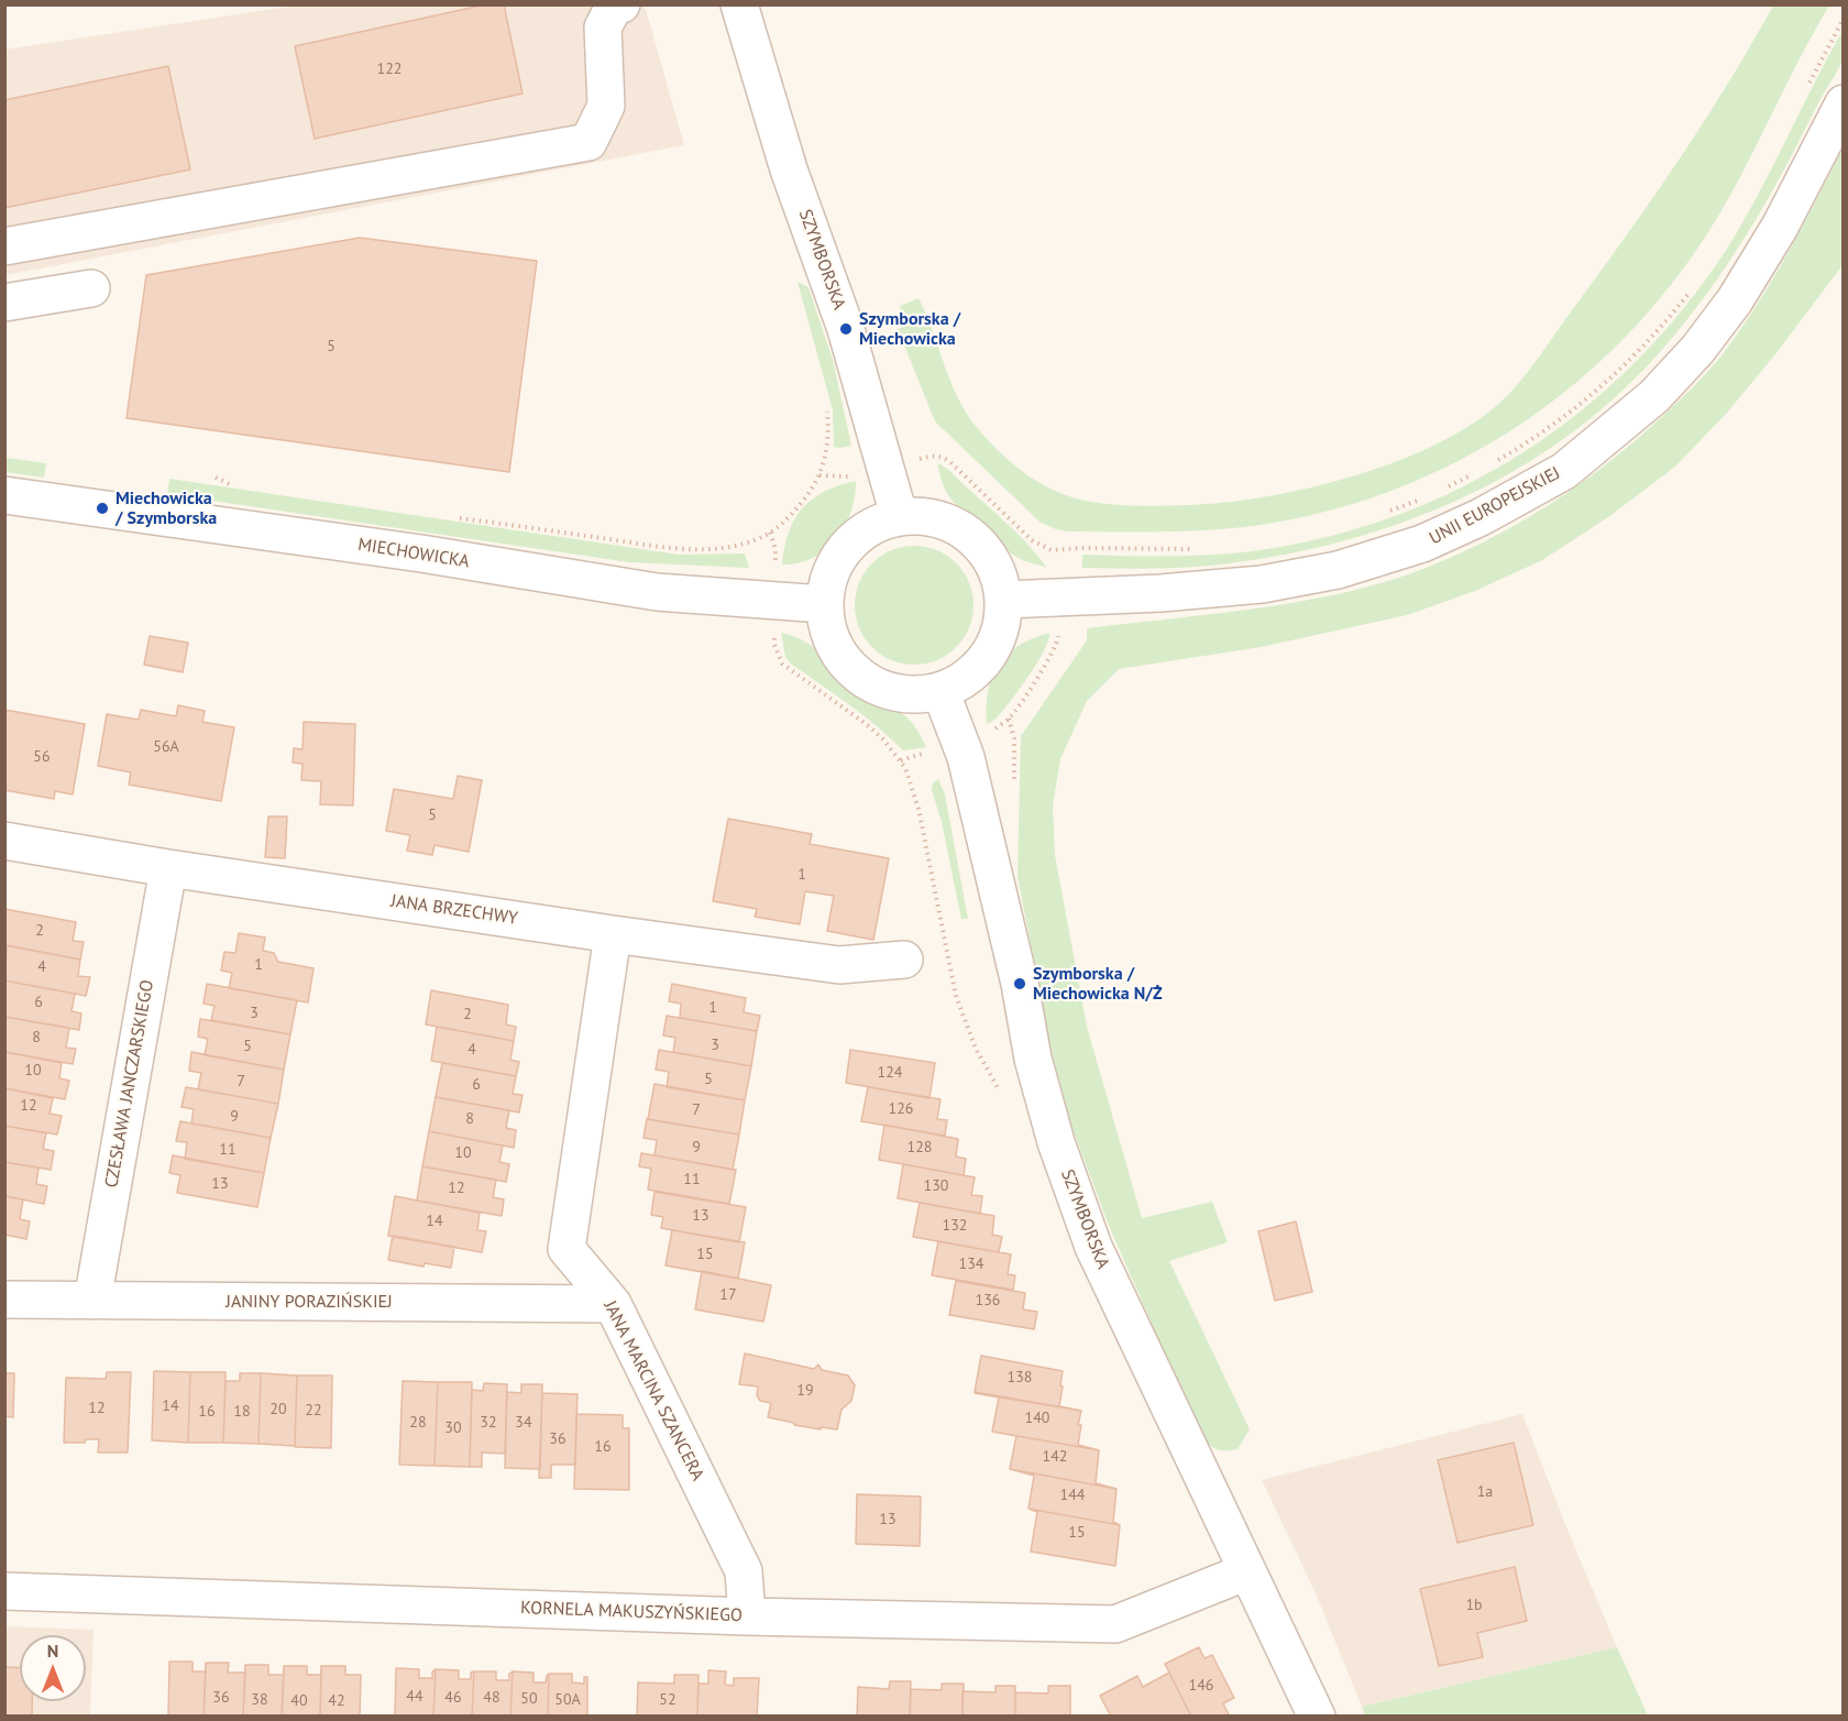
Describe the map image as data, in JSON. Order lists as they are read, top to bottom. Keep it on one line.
{"streets":{"street":["SZYMBORSKA","UNII EUROPEJSKIEJ","MIECHOWICKA","JANA BRZECHWY","CZESŁAWA JANCZARSKIEGO","JANINY PORAZIŃSKIEJ","JANA MARCINA SZANCERA","KORNELA MAKUSZYŃSKIEGO"]},"crossings":[["SZYMBORSKA","UNII EUROPEJSKIEJ"],["SZYMBORSKA","MIECHOWICKA"],["SZYMBORSKA","KORNELA MAKUSZYŃSKIEGO"],["UNII EUROPEJSKIEJ","MIECHOWICKA"],["JANA BRZECHWY","CZESŁAWA JANCZARSKIEGO"],["JANA BRZECHWY","JANA MARCINA SZANCERA"],["CZESŁAWA JANCZARSKIEGO","JANINY PORAZIŃSKIEJ"],["JANINY PORAZIŃSKIEJ","JANA MARCINA SZANCERA"],["JANA MARCINA SZANCERA","KORNELA MAKUSZYŃSKIEGO"]],"places":["Szymborska / Miechowicka","Miechowicka / Szymborska","Szymborska / Miechowicka N/Ż"],"house_numbers":["122","5","56A","56","5","1","2","1","4","6","1","3","2","8","3","5","4","10","124","5","7","6","12","126","7","9","8","9","128","11","10","11","13","130","12","13","14","132","15","134","17","136","138","19","14","12","20","22","16","18","140","28","32","34","30","36","16","142","1a","144","13","15","1b","146","44","36","46","48","50","38","50A","52","40","42"],"north":"top"}
